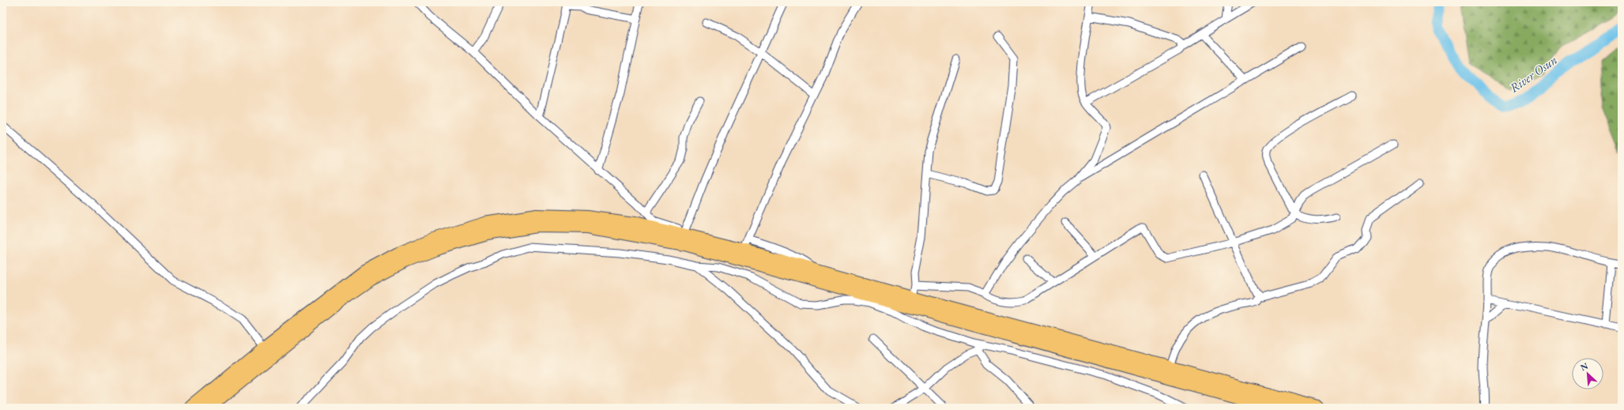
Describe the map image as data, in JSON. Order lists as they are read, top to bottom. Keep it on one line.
{"water":["River Osun"],"north":"top left"}
